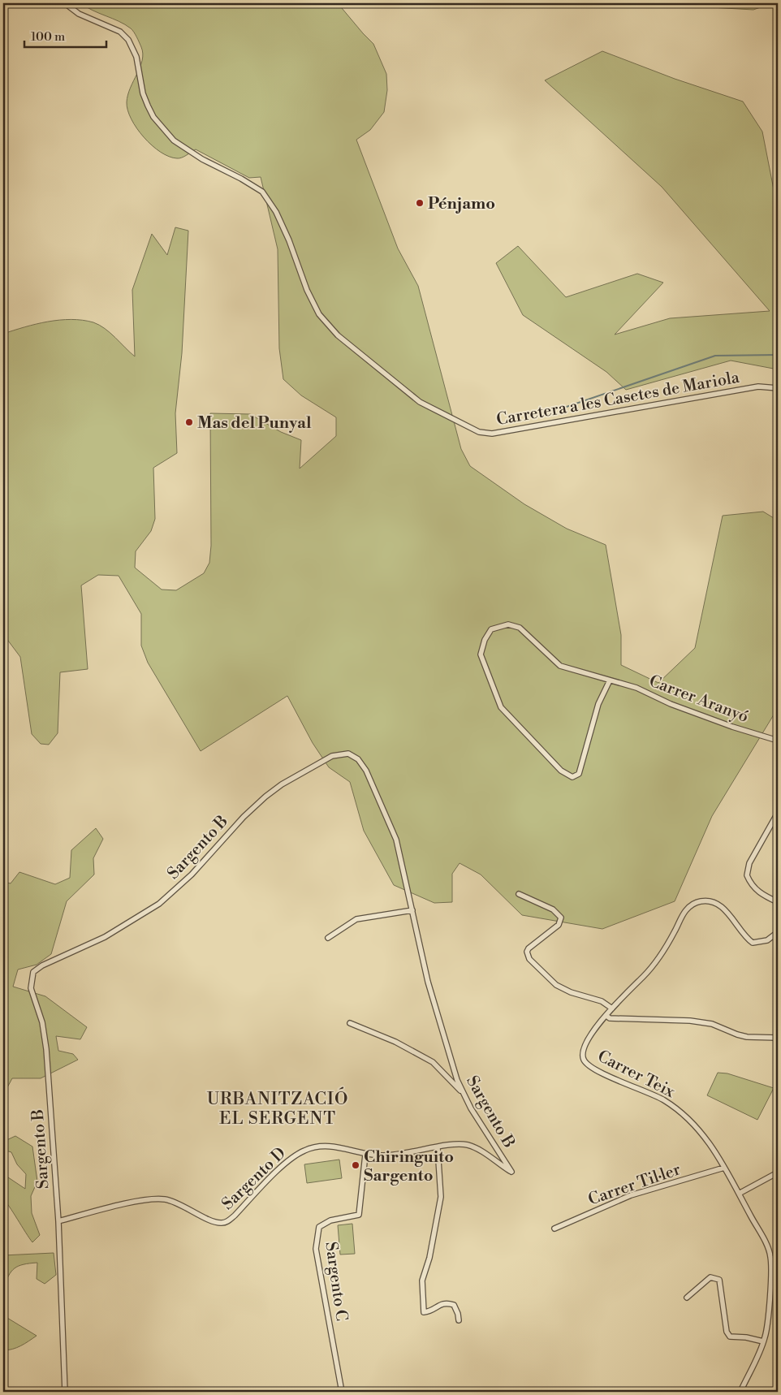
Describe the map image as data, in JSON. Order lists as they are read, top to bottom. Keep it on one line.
{"streets":{"street":["Carretera a les Casetes de Mariola","Carrer Aranyó","Sargento B","Carrer Teix","Sargento D","Carrer Til·ler","Sargento C"]},"crossings":[["Sargento B","Sargento D"],["Carrer Teix","Carrer Til·ler"],["Sargento D","Sargento C"]],"districts":["URBANITZACIÓ EL SERGENT"],"places":["Pénjamo","Mas del Punyal","Chiringuito Sargento"],"scale_bar":"100 m"}
